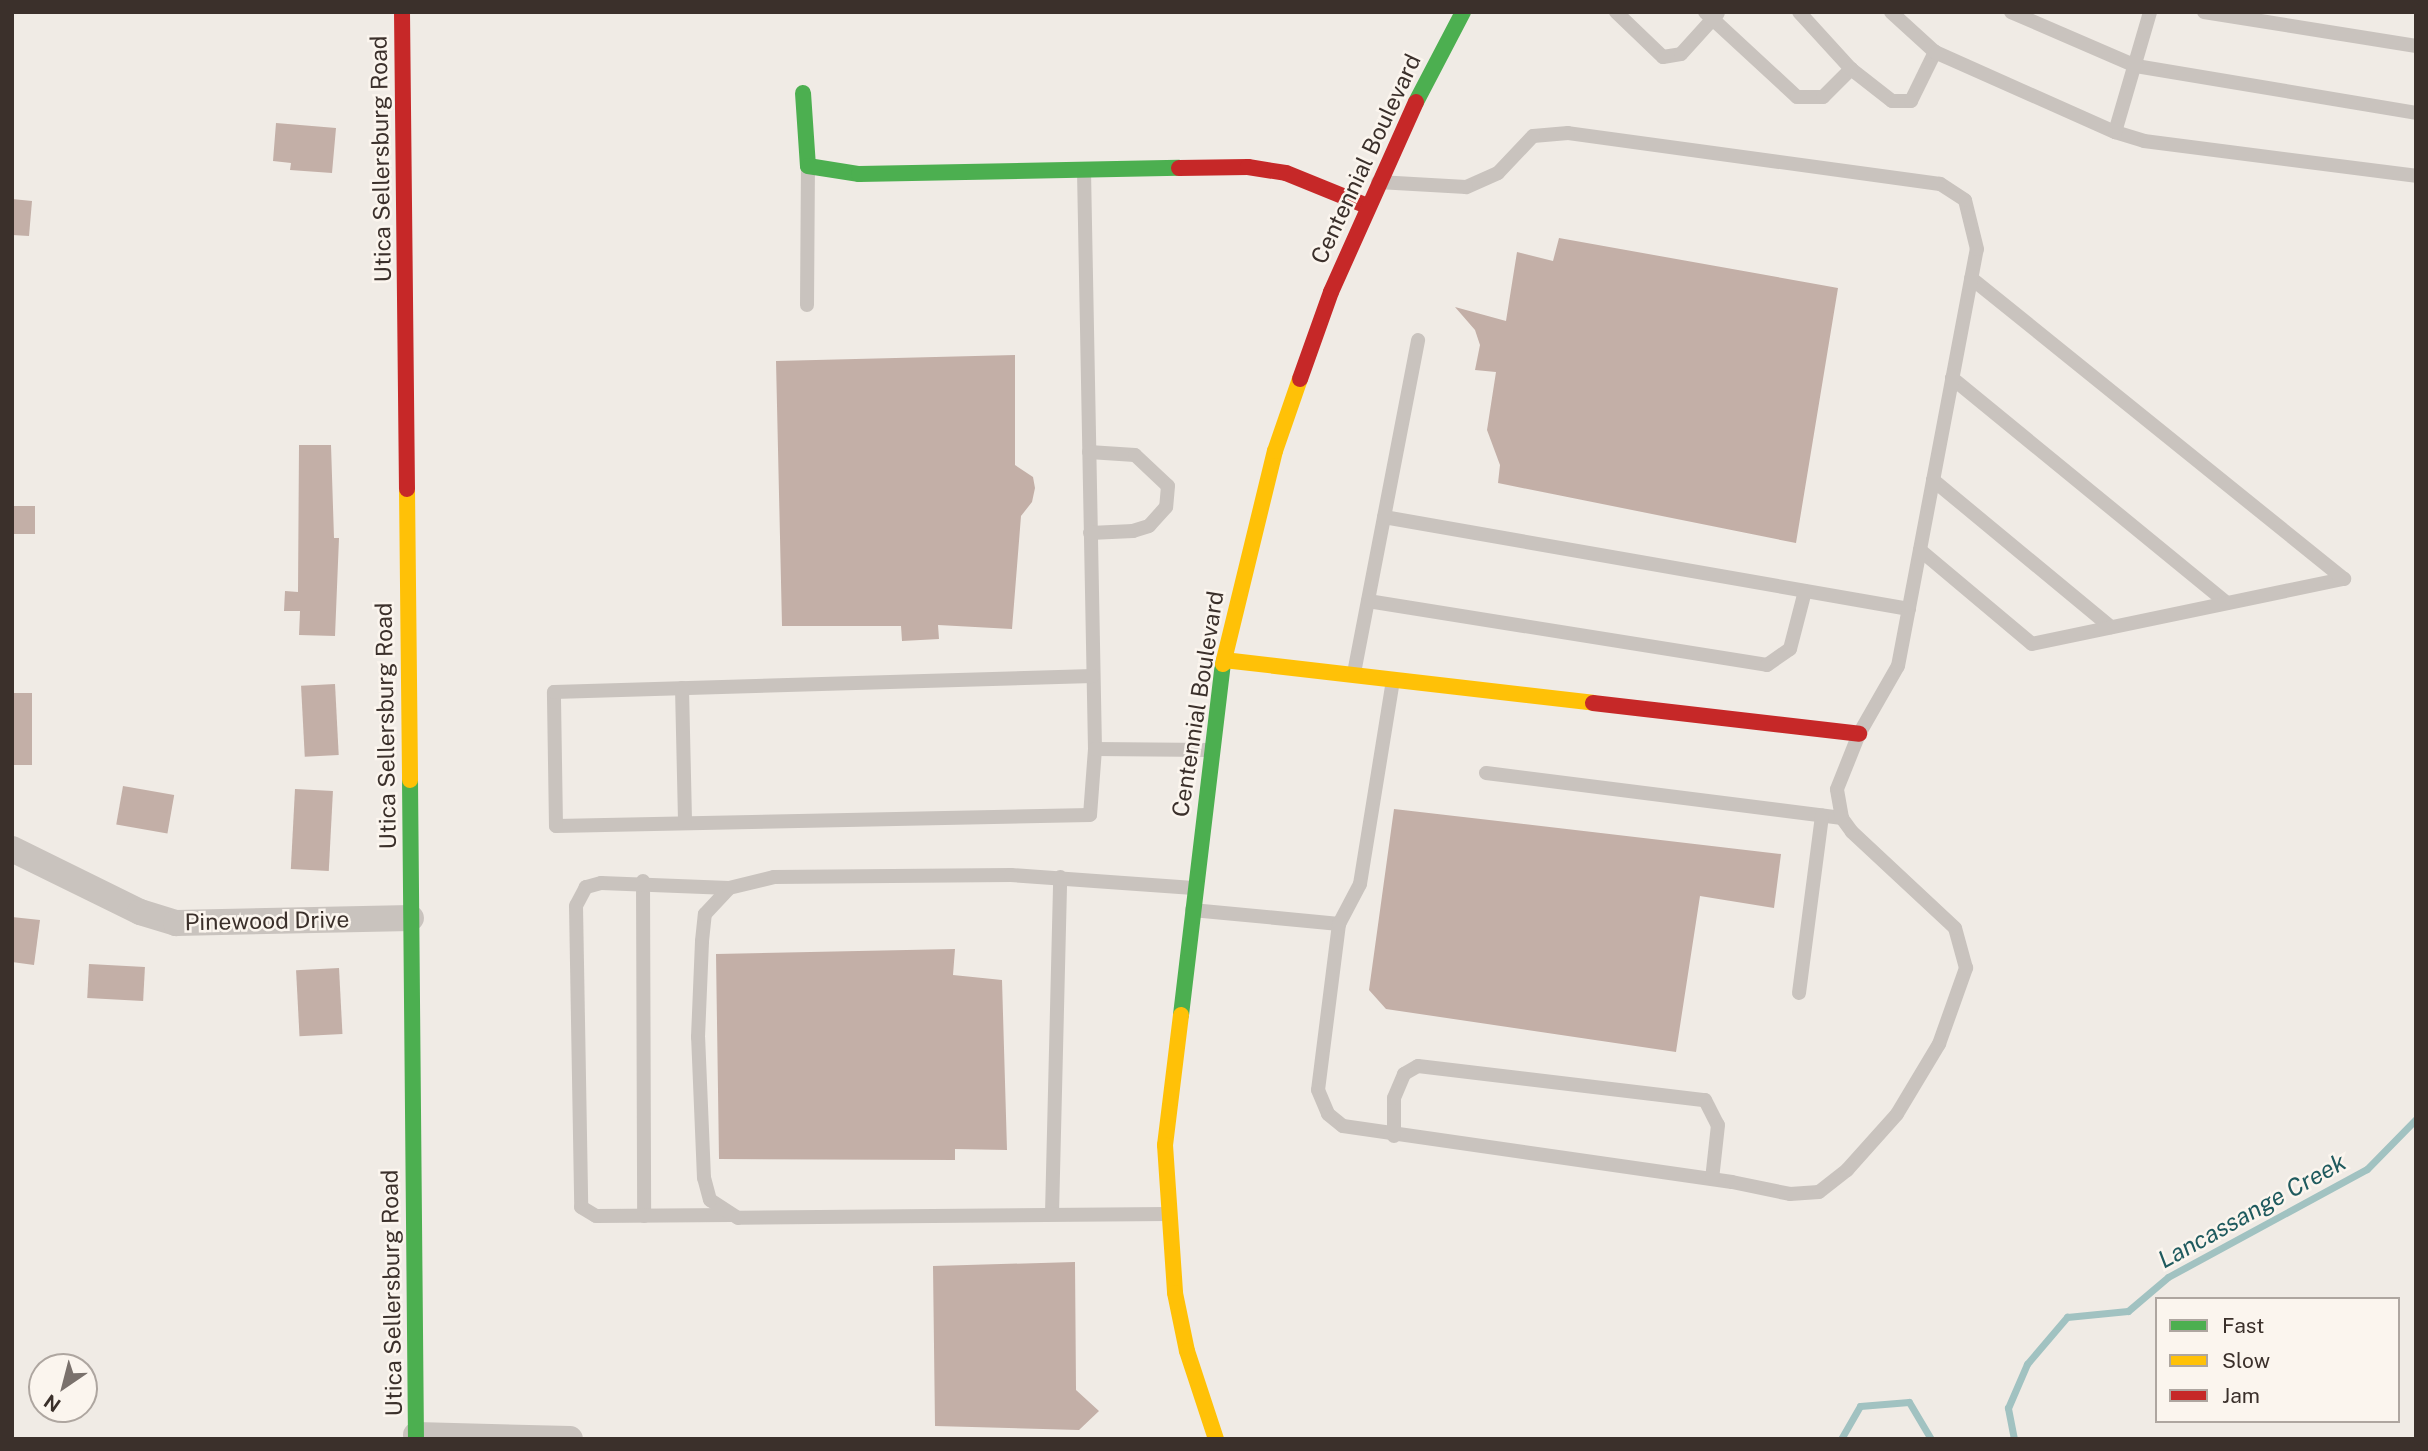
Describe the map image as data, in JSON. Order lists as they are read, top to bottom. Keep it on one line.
{"streets":{"street":["Utica Sellersburg Road","Centennial Boulevard","Pinewood Drive"]},"crossings":[["Utica Sellersburg Road","Pinewood Drive"]],"water":["Lancassange Creek"],"legend":["Fast","Slow","Jam"],"north":"bottom left"}
